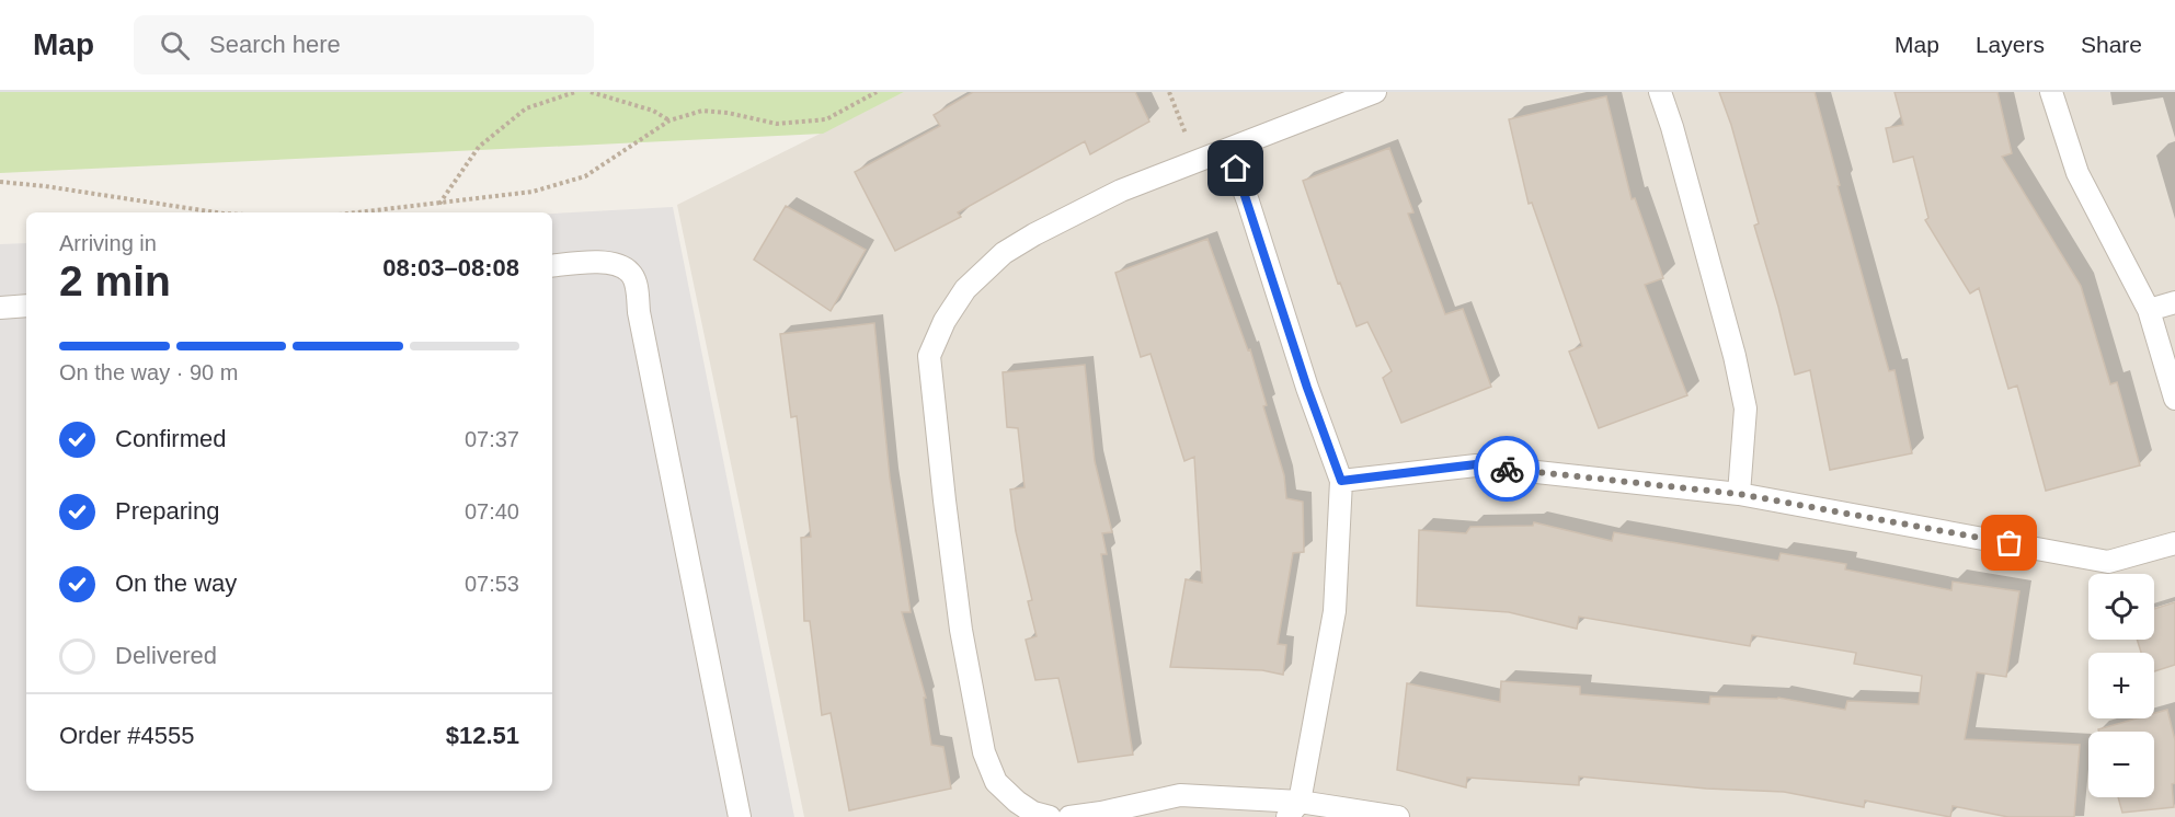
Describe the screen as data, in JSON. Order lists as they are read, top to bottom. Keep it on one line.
{"page":{"header":"Map","search":"Search here","nav":["Map","Layers","Share"],"heading":["2 min","Arriving in","08:03–08:08"],"panel":["Order #4555","$12.51"],"bar":"On the way · 90 m","list":[["Confirmed","07:37"],["Preparing","07:40"],["On the way","07:53"],"Delivered"],"map_buttons":["+","−"]}}
